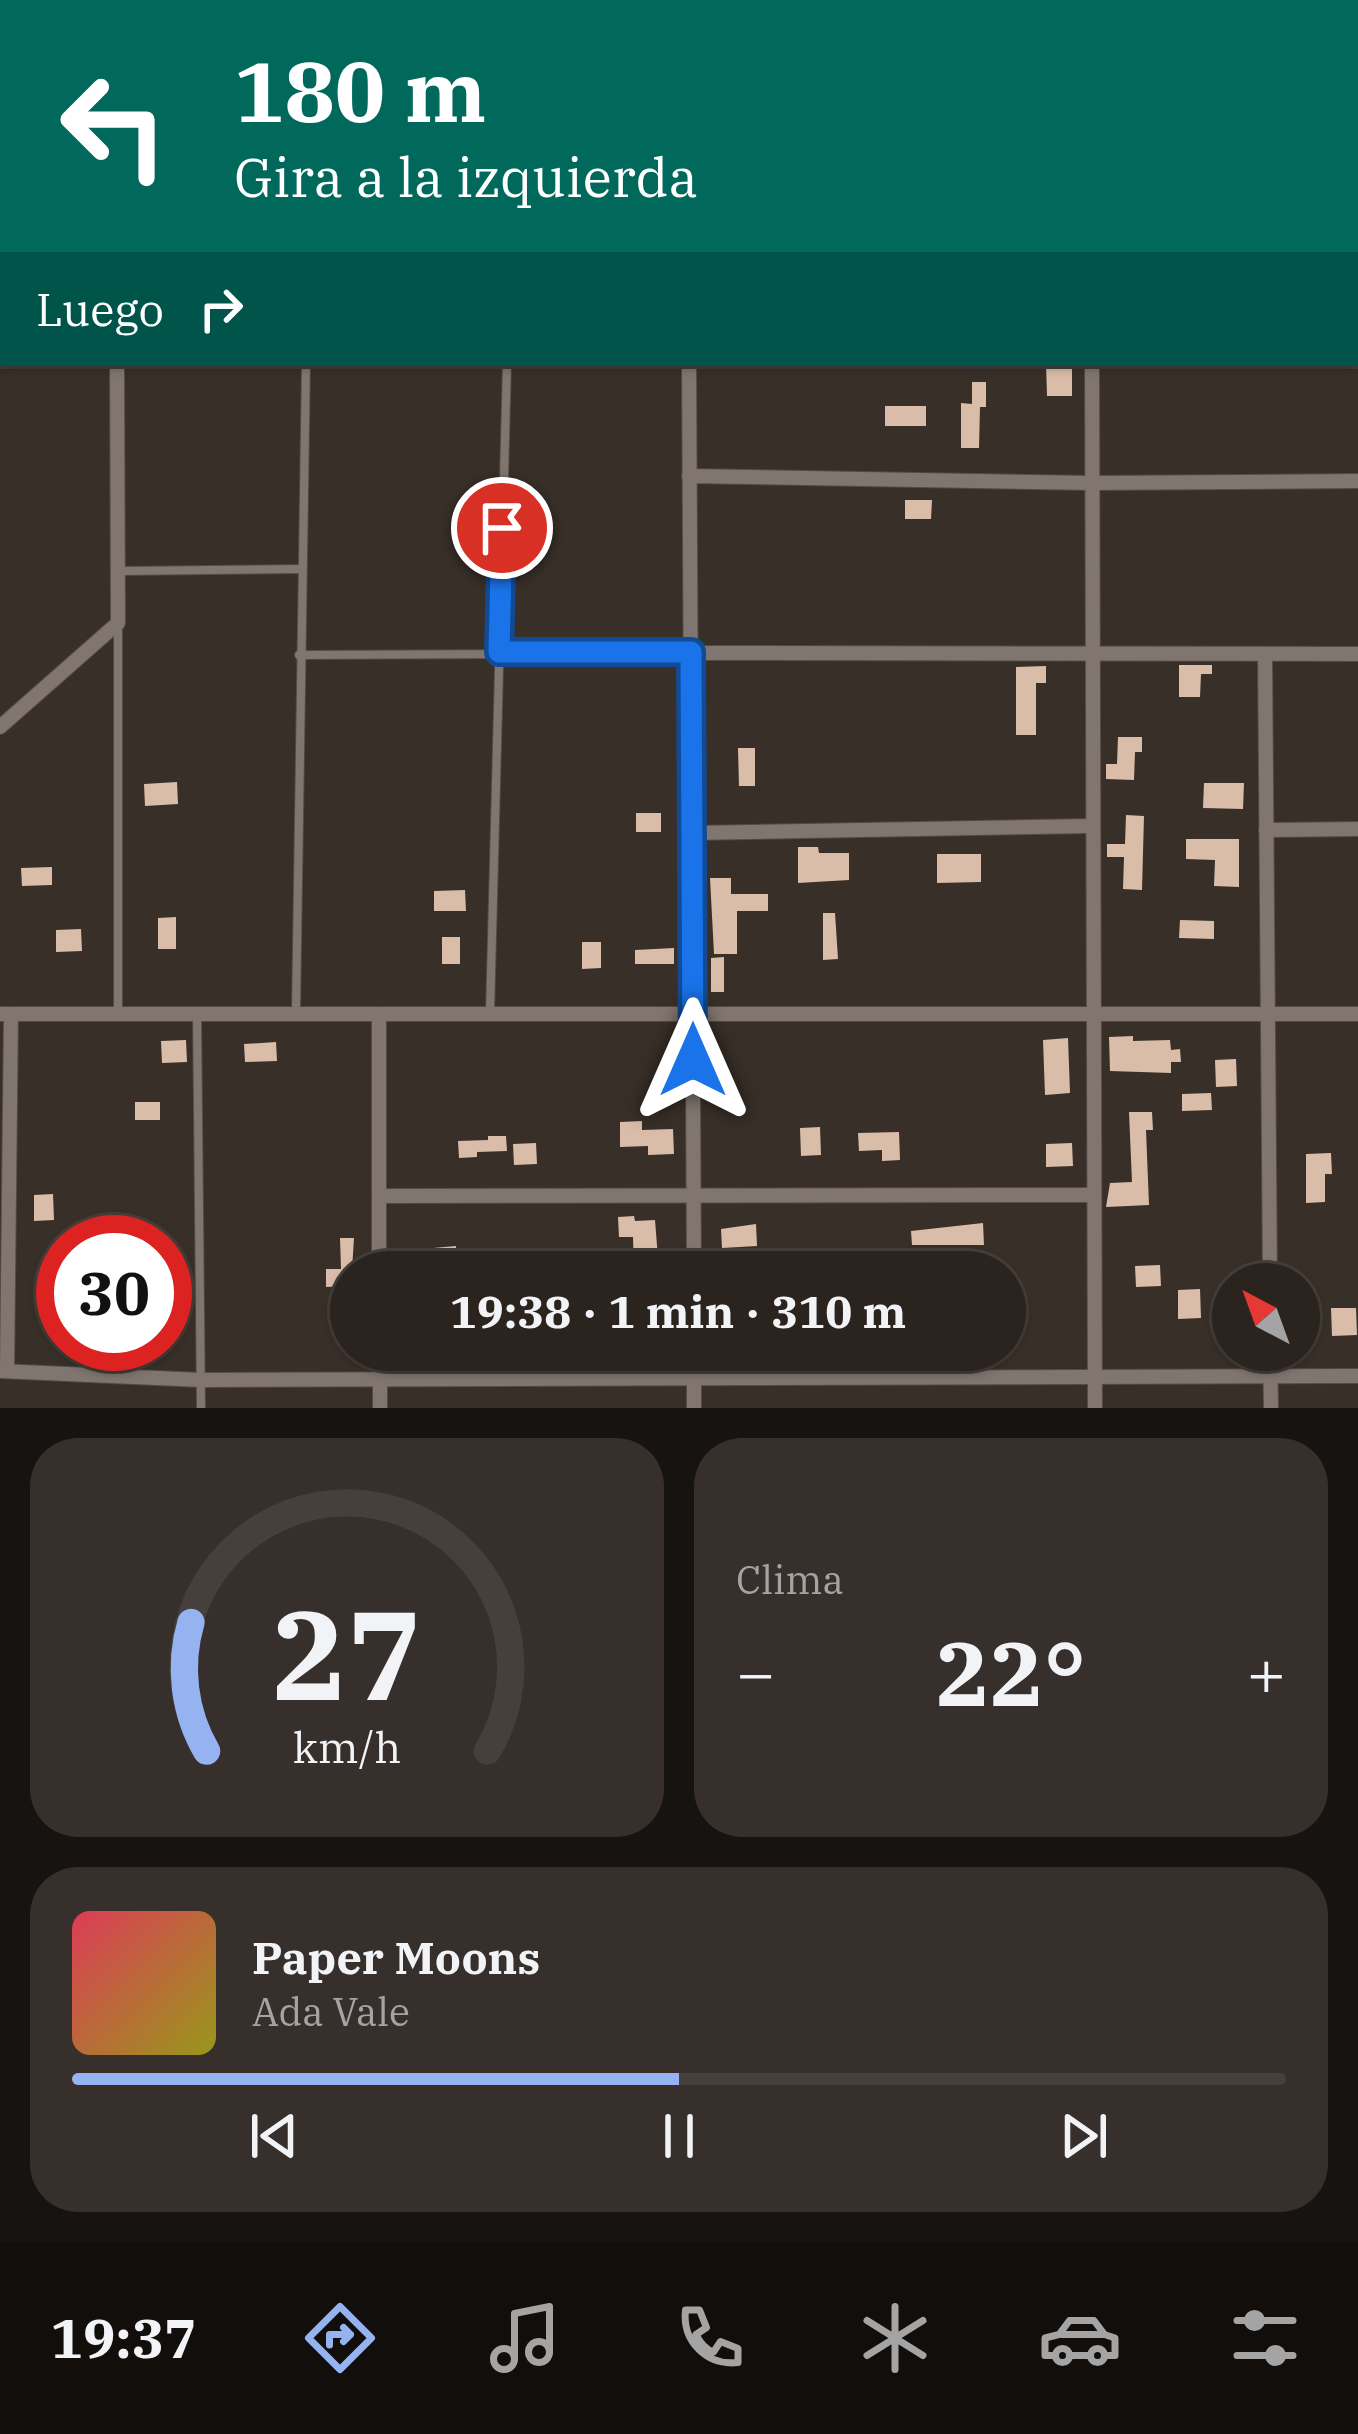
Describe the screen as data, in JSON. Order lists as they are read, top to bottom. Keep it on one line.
{"north":"top left","page":{"turn":["180 m","Gira a la izquierda"],"then":"Luego","limit":"30","trip":"19:38 · 1 min · 310 m","tile":"Clima","heat":["−","22°","+"],"song":["Paper Moons","Ada Vale"],"tabs":"19:37","gauge":["27","km/h"]}}
